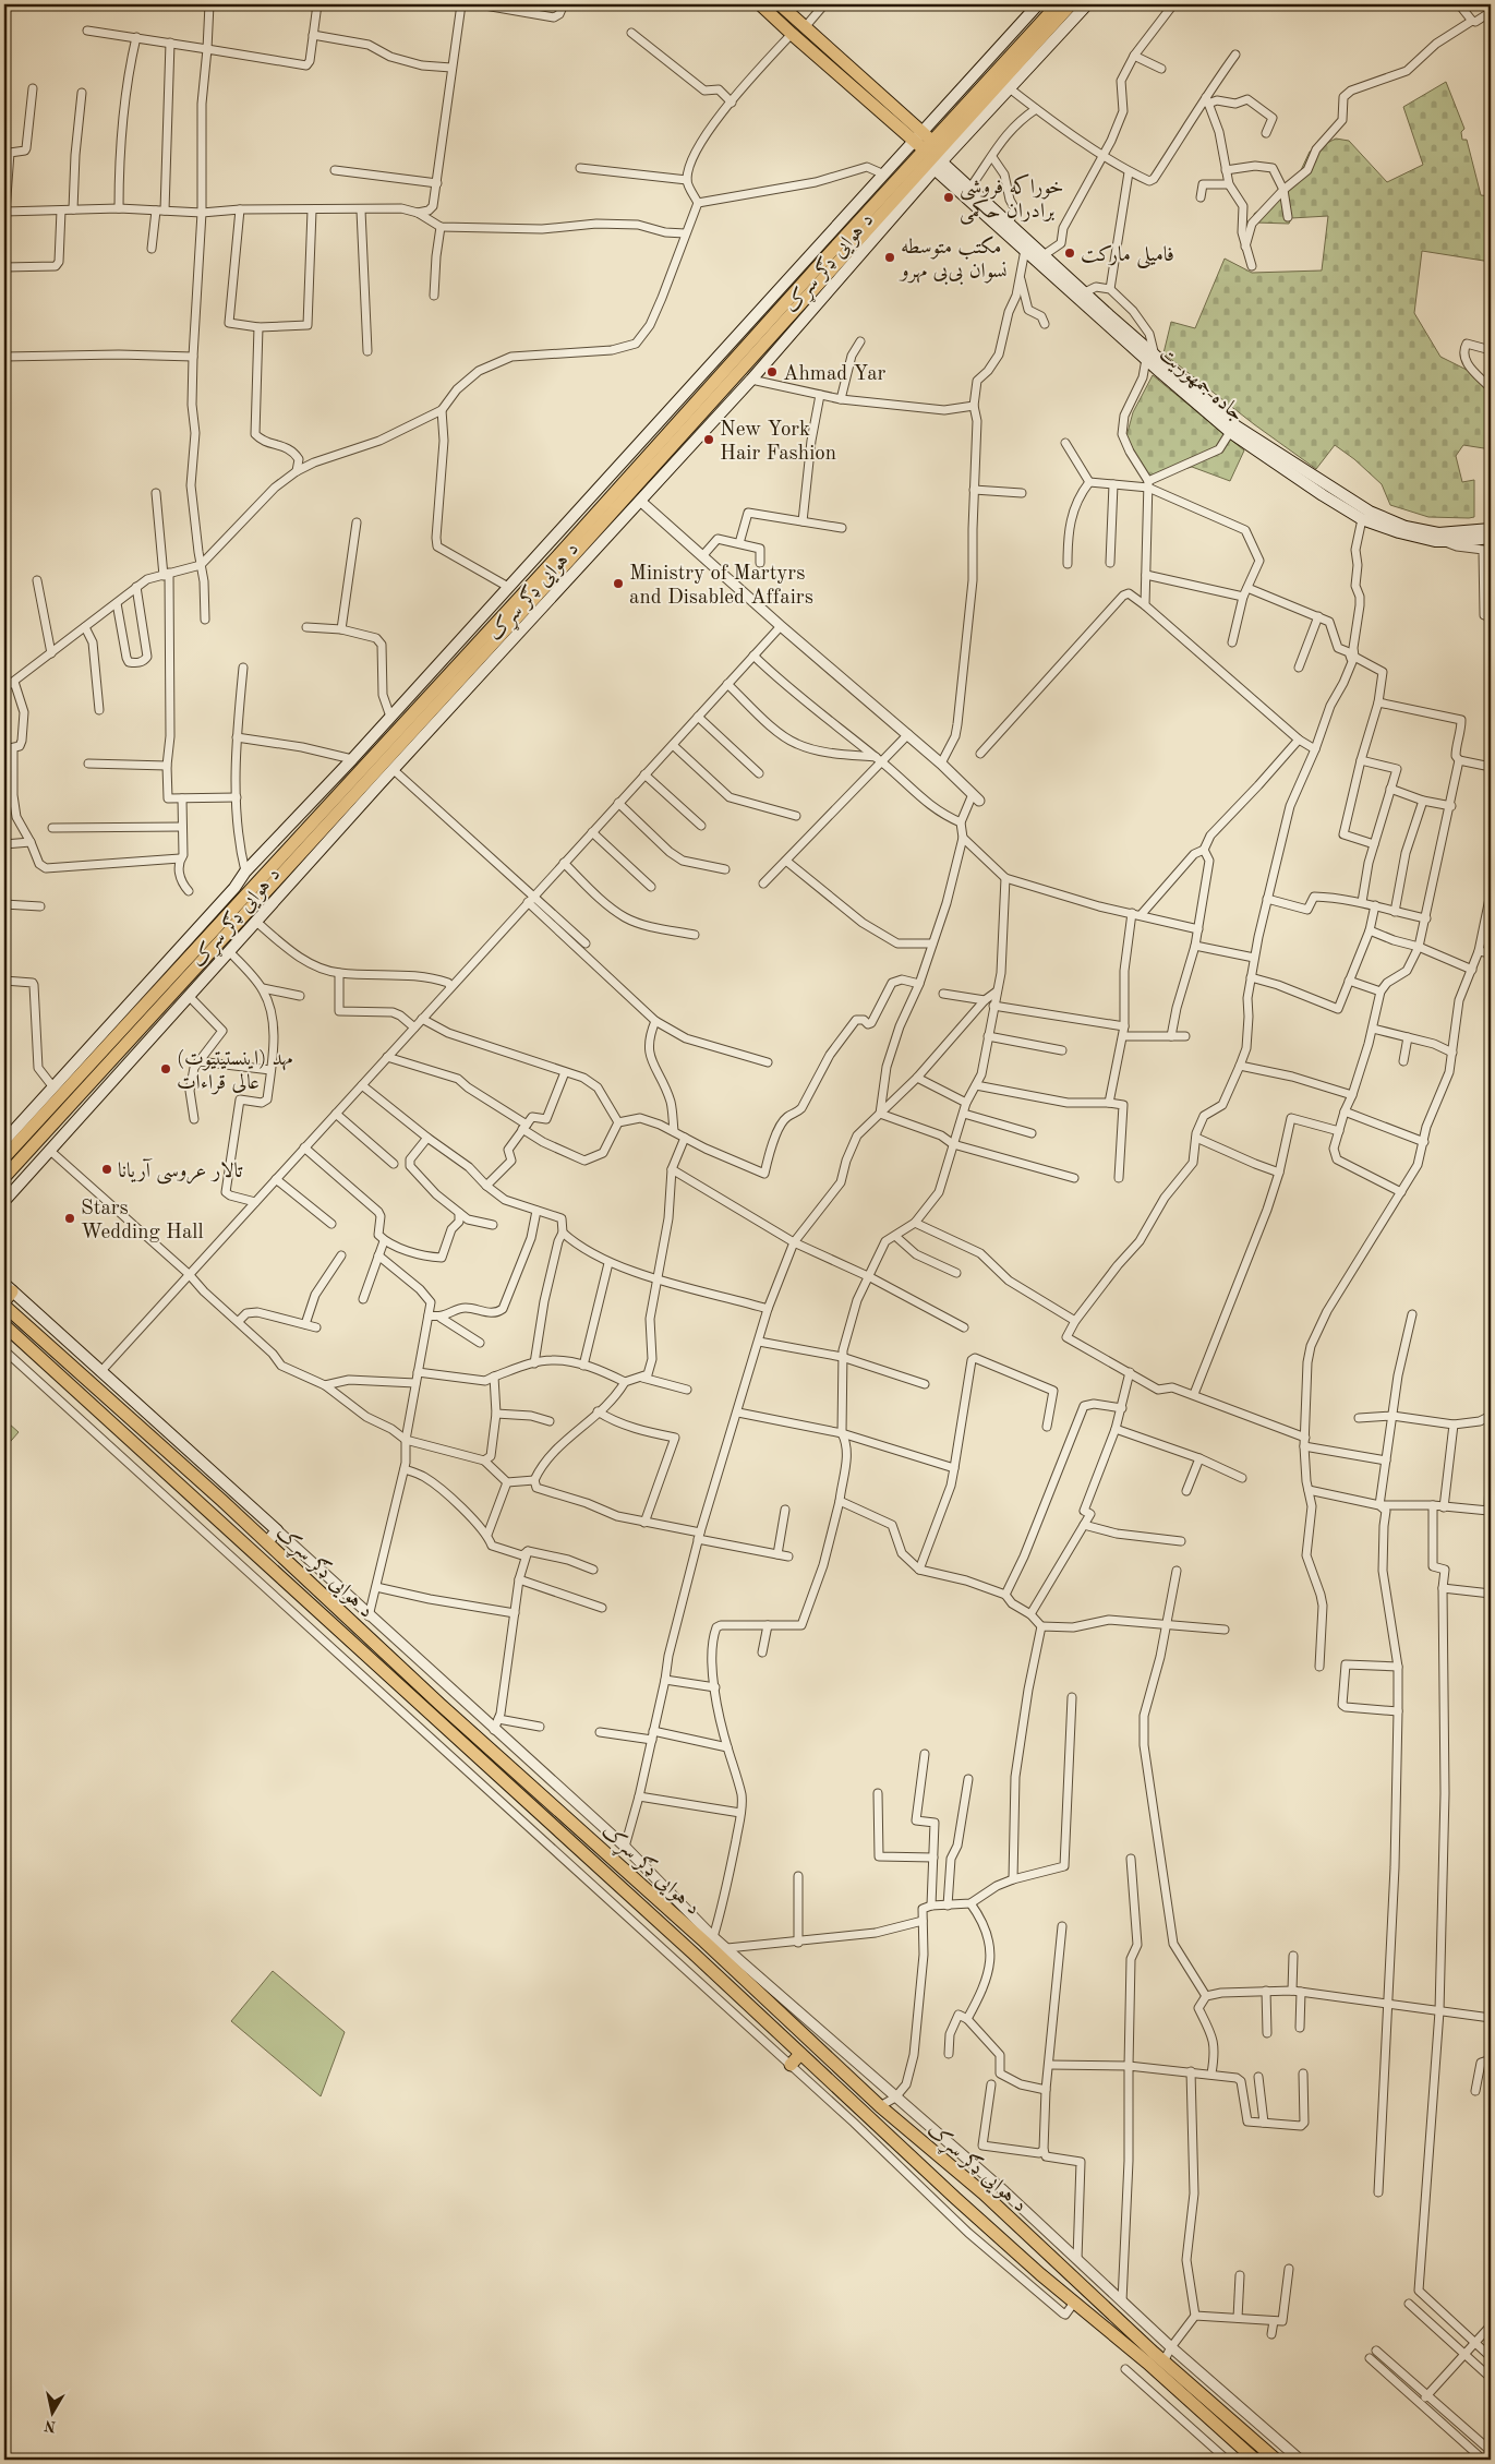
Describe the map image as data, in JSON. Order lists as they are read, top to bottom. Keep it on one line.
{"streets":{"main road":["د هوایی ډګر سړک","جاده جمهوریت"]},"crossings":[["د هوایی ډګر سړک","جاده جمهوریت"]],"places":["خوراکه فروشی برادران حکمی","فامیلی مارکت","مکتب متوسطه نسوان بی‌بی مهرو","Ahmad Yar","New York Hair Fashion","Ministry of Martyrs and Disabled Affairs","مهد (اینستیتیوت) عالی قراءات","تالار عروسی آریانا","Stars Wedding Hall"],"north":"bottom"}
